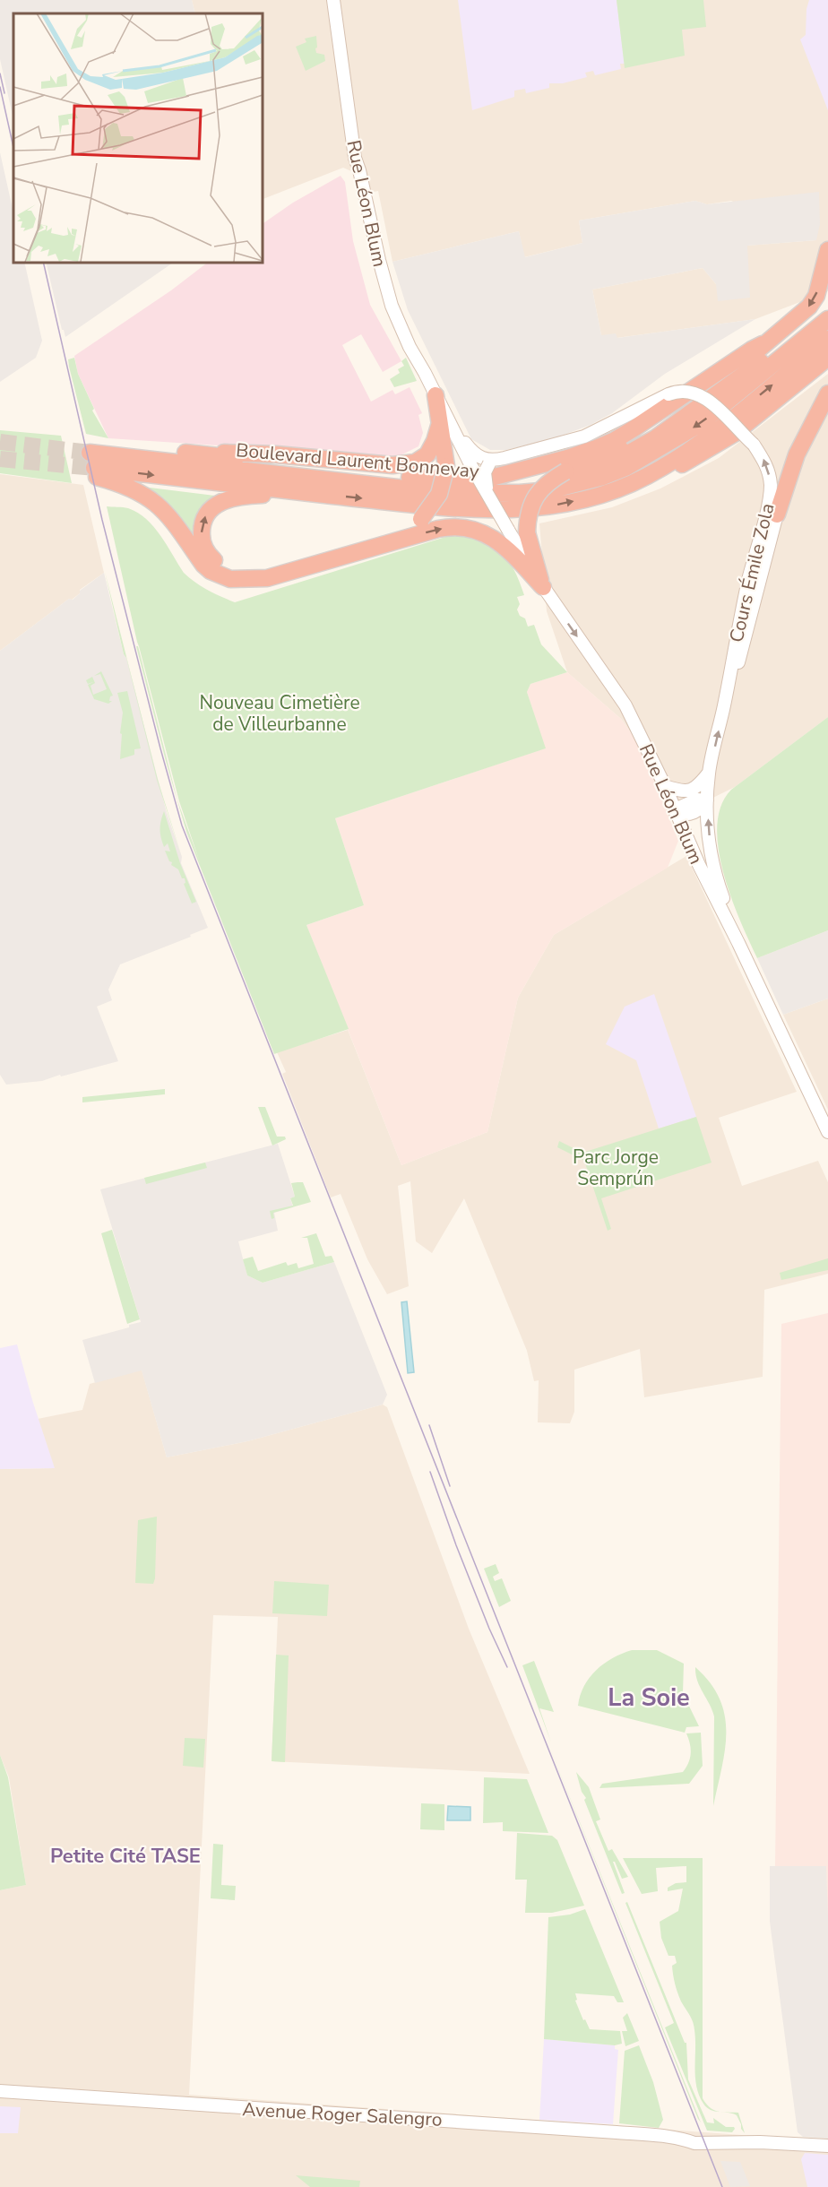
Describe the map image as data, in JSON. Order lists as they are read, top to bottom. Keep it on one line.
{"streets":{"highway":["Boulevard Laurent Bonnevay"],"main road":["Rue Léon Blum","Cours Émile Zola","Avenue Roger Salengro"]},"crossings":[["Rue Léon Blum","Cours Émile Zola"]],"districts":["La Soie","Petite Cité TASE"],"parks":["Nouveau Cimetière de Villeurbanne","Parc Jorge Semprún"]}
